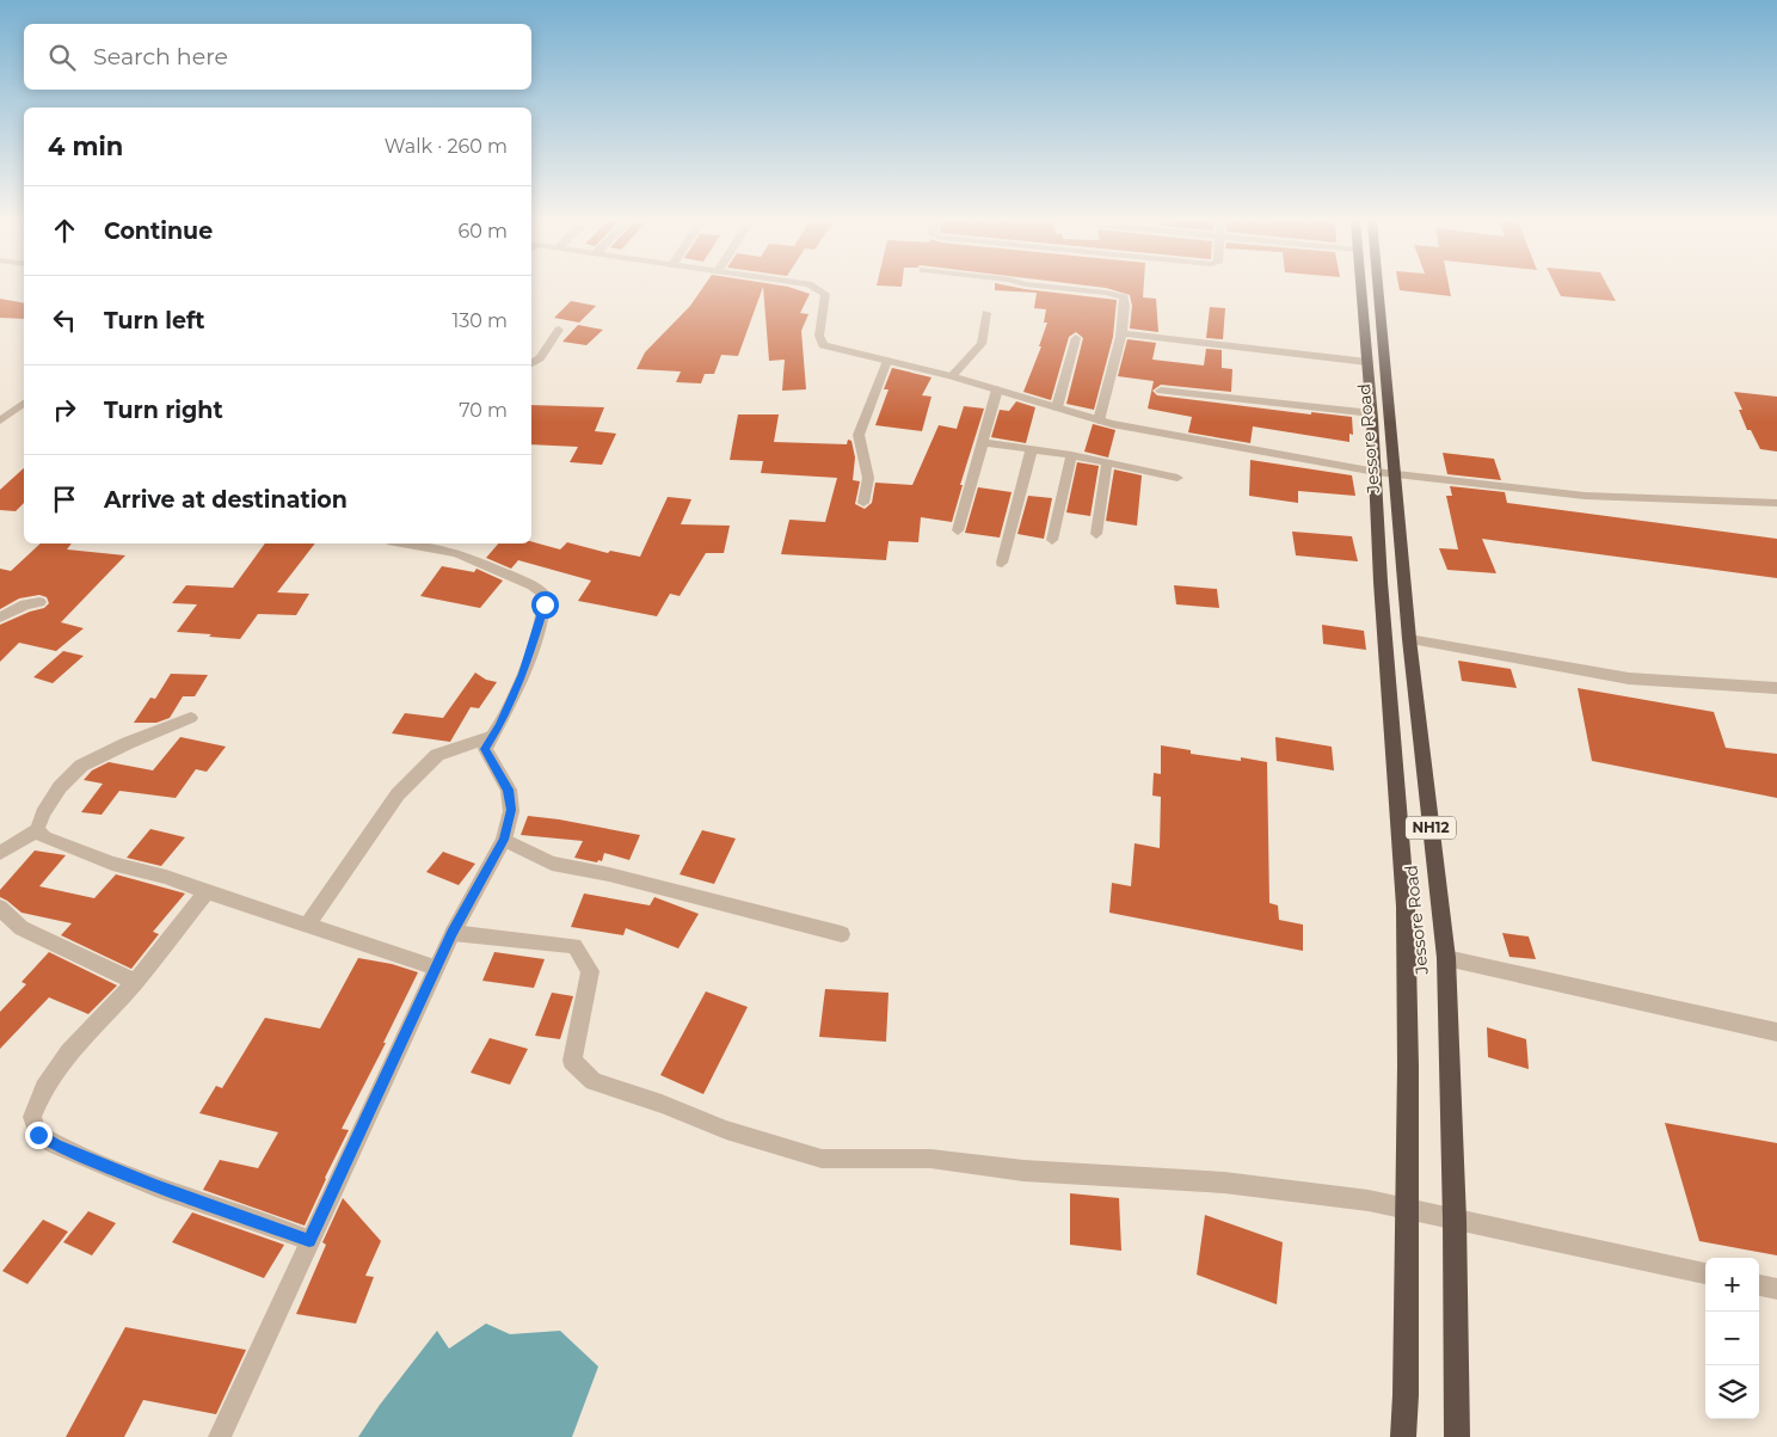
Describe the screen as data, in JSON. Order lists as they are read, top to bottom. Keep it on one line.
{"streets":{"highway":["Jessore Road","NH12"]},"page":{"search":"Search here","heading":["4 min","Walk · 260 m"],"list":[["Continue","60 m"],["Turn left","130 m"],["Turn right","70 m"],"Arrive at destination"],"map_buttons":["+","−"]}}
